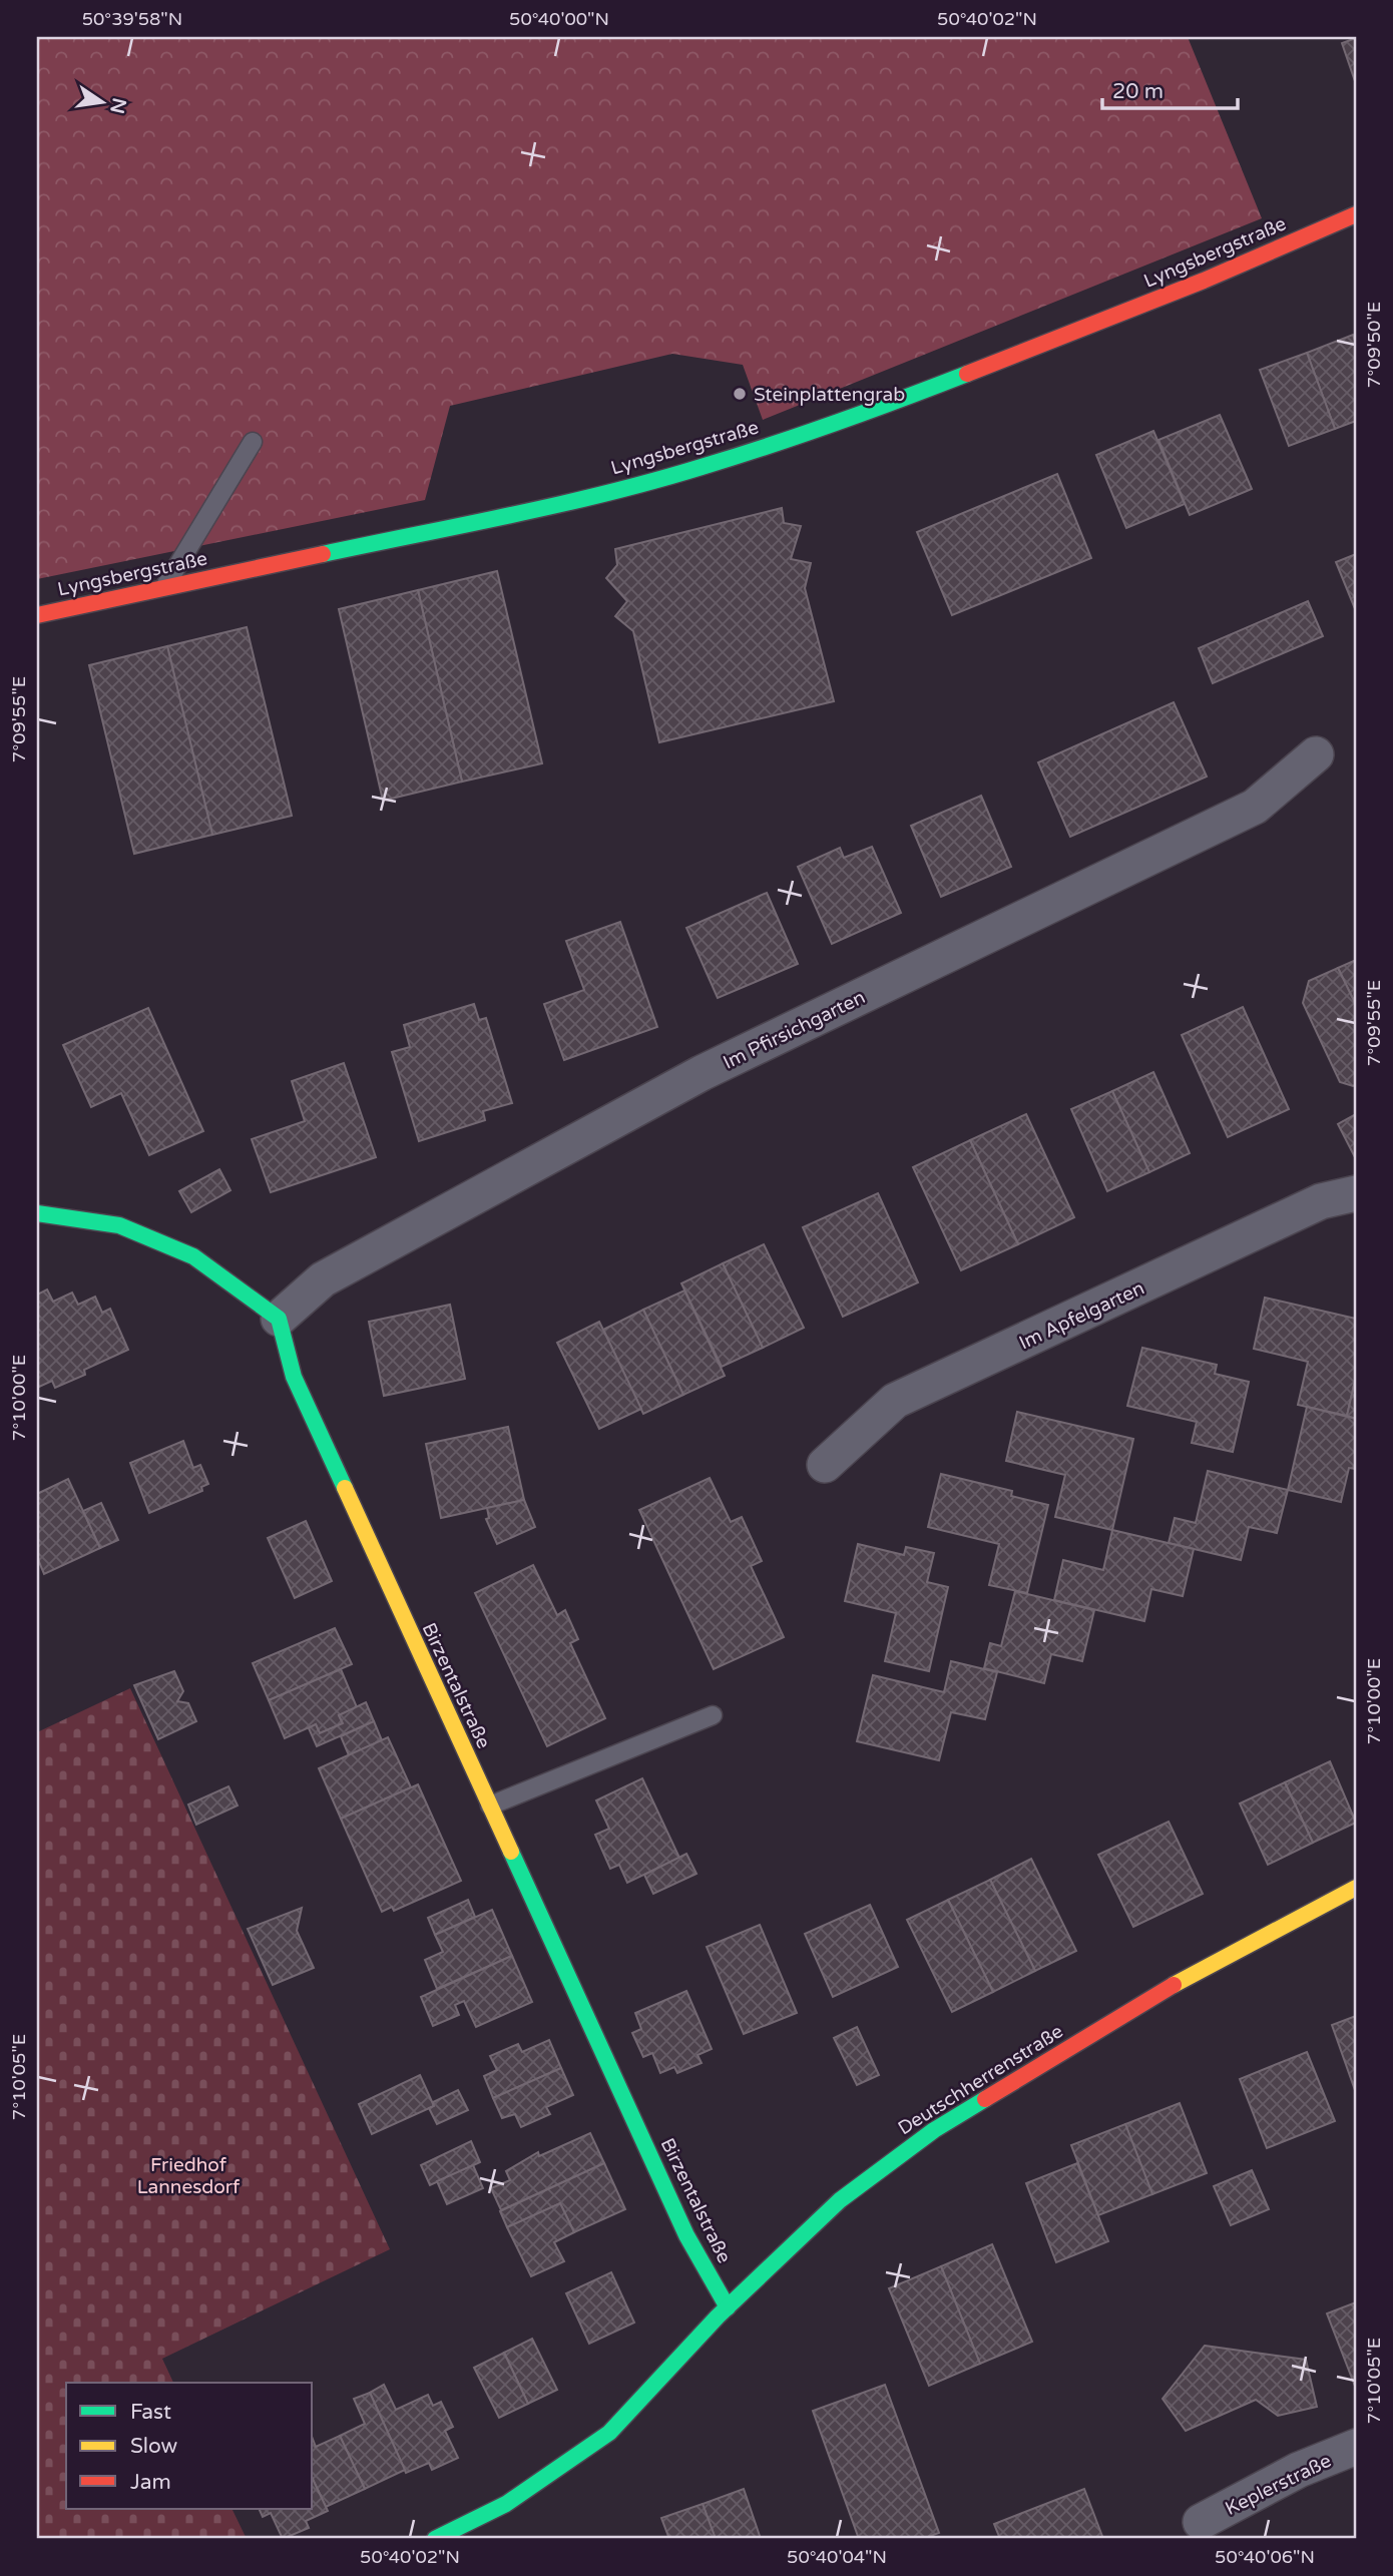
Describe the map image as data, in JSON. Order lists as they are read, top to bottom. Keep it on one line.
{"streets":{"street":["Lyngsbergstraße","Im Pfirsichgarten","Im Apfelgarten","Birzentalstraße","Deutschherrenstraße","Keplerstraße"]},"crossings":[["Im Pfirsichgarten","Birzentalstraße"],["Birzentalstraße","Deutschherrenstraße"]],"parks":["Friedhof Lannesdorf"],"places":["Steinplattengrab"],"legend":["Fast","Slow","Jam"],"scale_bar":"20 m","north":"right","coordinates":["50°39'58\"N","50°40'00\"N","50°40'02\"N","7°09'50\"E","7°09'55\"E","7°10'00\"E","7°10'05\"E","50°40'04\"N","50°40'06\"N"]}
